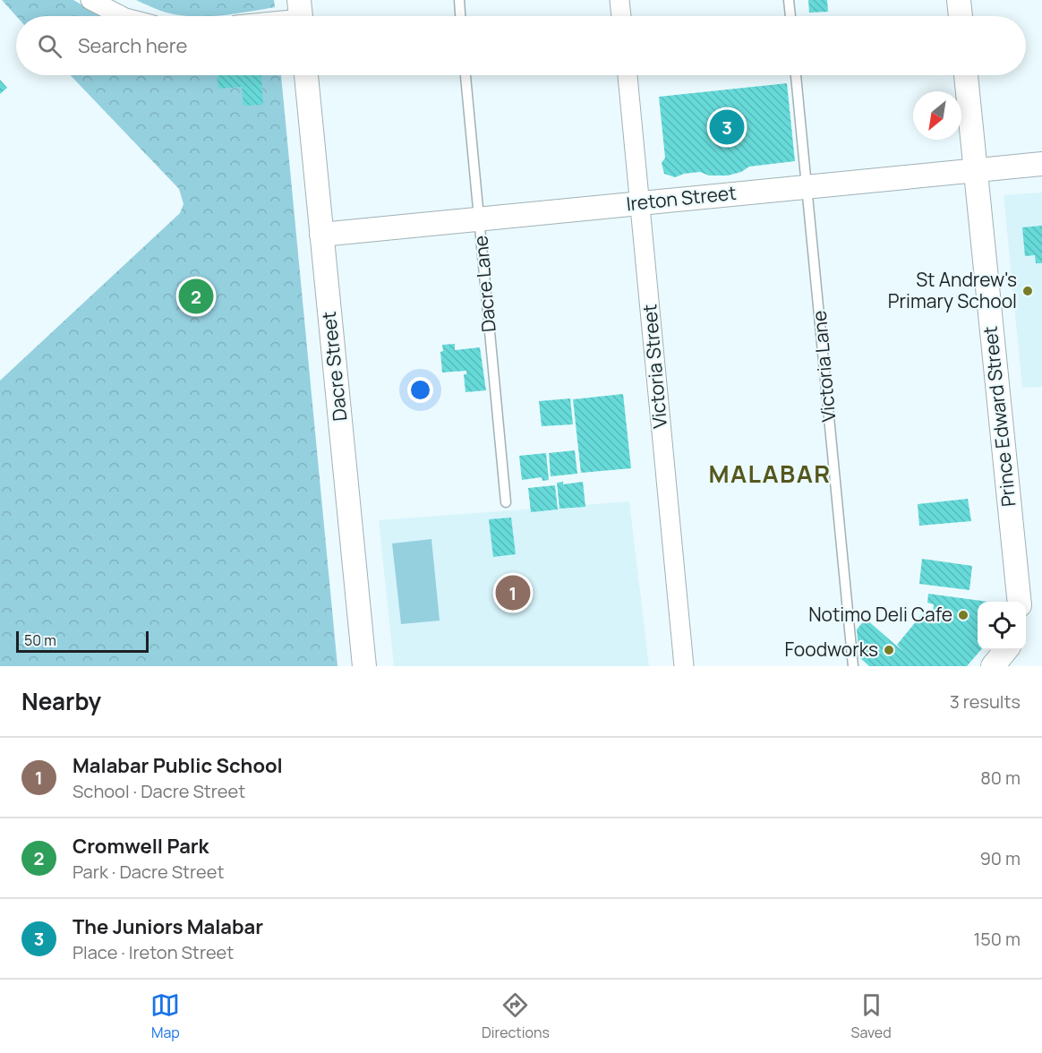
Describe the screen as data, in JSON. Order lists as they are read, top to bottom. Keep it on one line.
{"streets":{"street":["Ireton Street","Dacre Street","Victoria Street","Prince Edward Street"],"lane":["Dacre Lane","Victoria Lane"]},"crossings":[["Ireton Street","Dacre Lane"],["Ireton Street","Dacre Street"],["Ireton Street","Victoria Street"],["Ireton Street","Victoria Lane"],["Ireton Street","Prince Edward Street"]],"districts":["MALABAR"],"places":["St Andrew's Primary School","Notimo Deli Cafe","Foodworks"],"scale_bar":"50 m","north":"bottom left","page":{"search":"Search here","pins":["3","2","1"],"scale":"50 m","heading":["Nearby","3 results"],"list":[{"mark":"1","name":"Malabar Public School","note":"School · Dacre Street","value":"80 m"},{"mark":"2","name":"Cromwell Park","note":"Park · Dacre Street","value":"90 m"},{"mark":"3","name":"The Juniors Malabar","note":"Place · Ireton Street","value":"150 m"}],"nav":["Map","Directions","Saved"]}}
